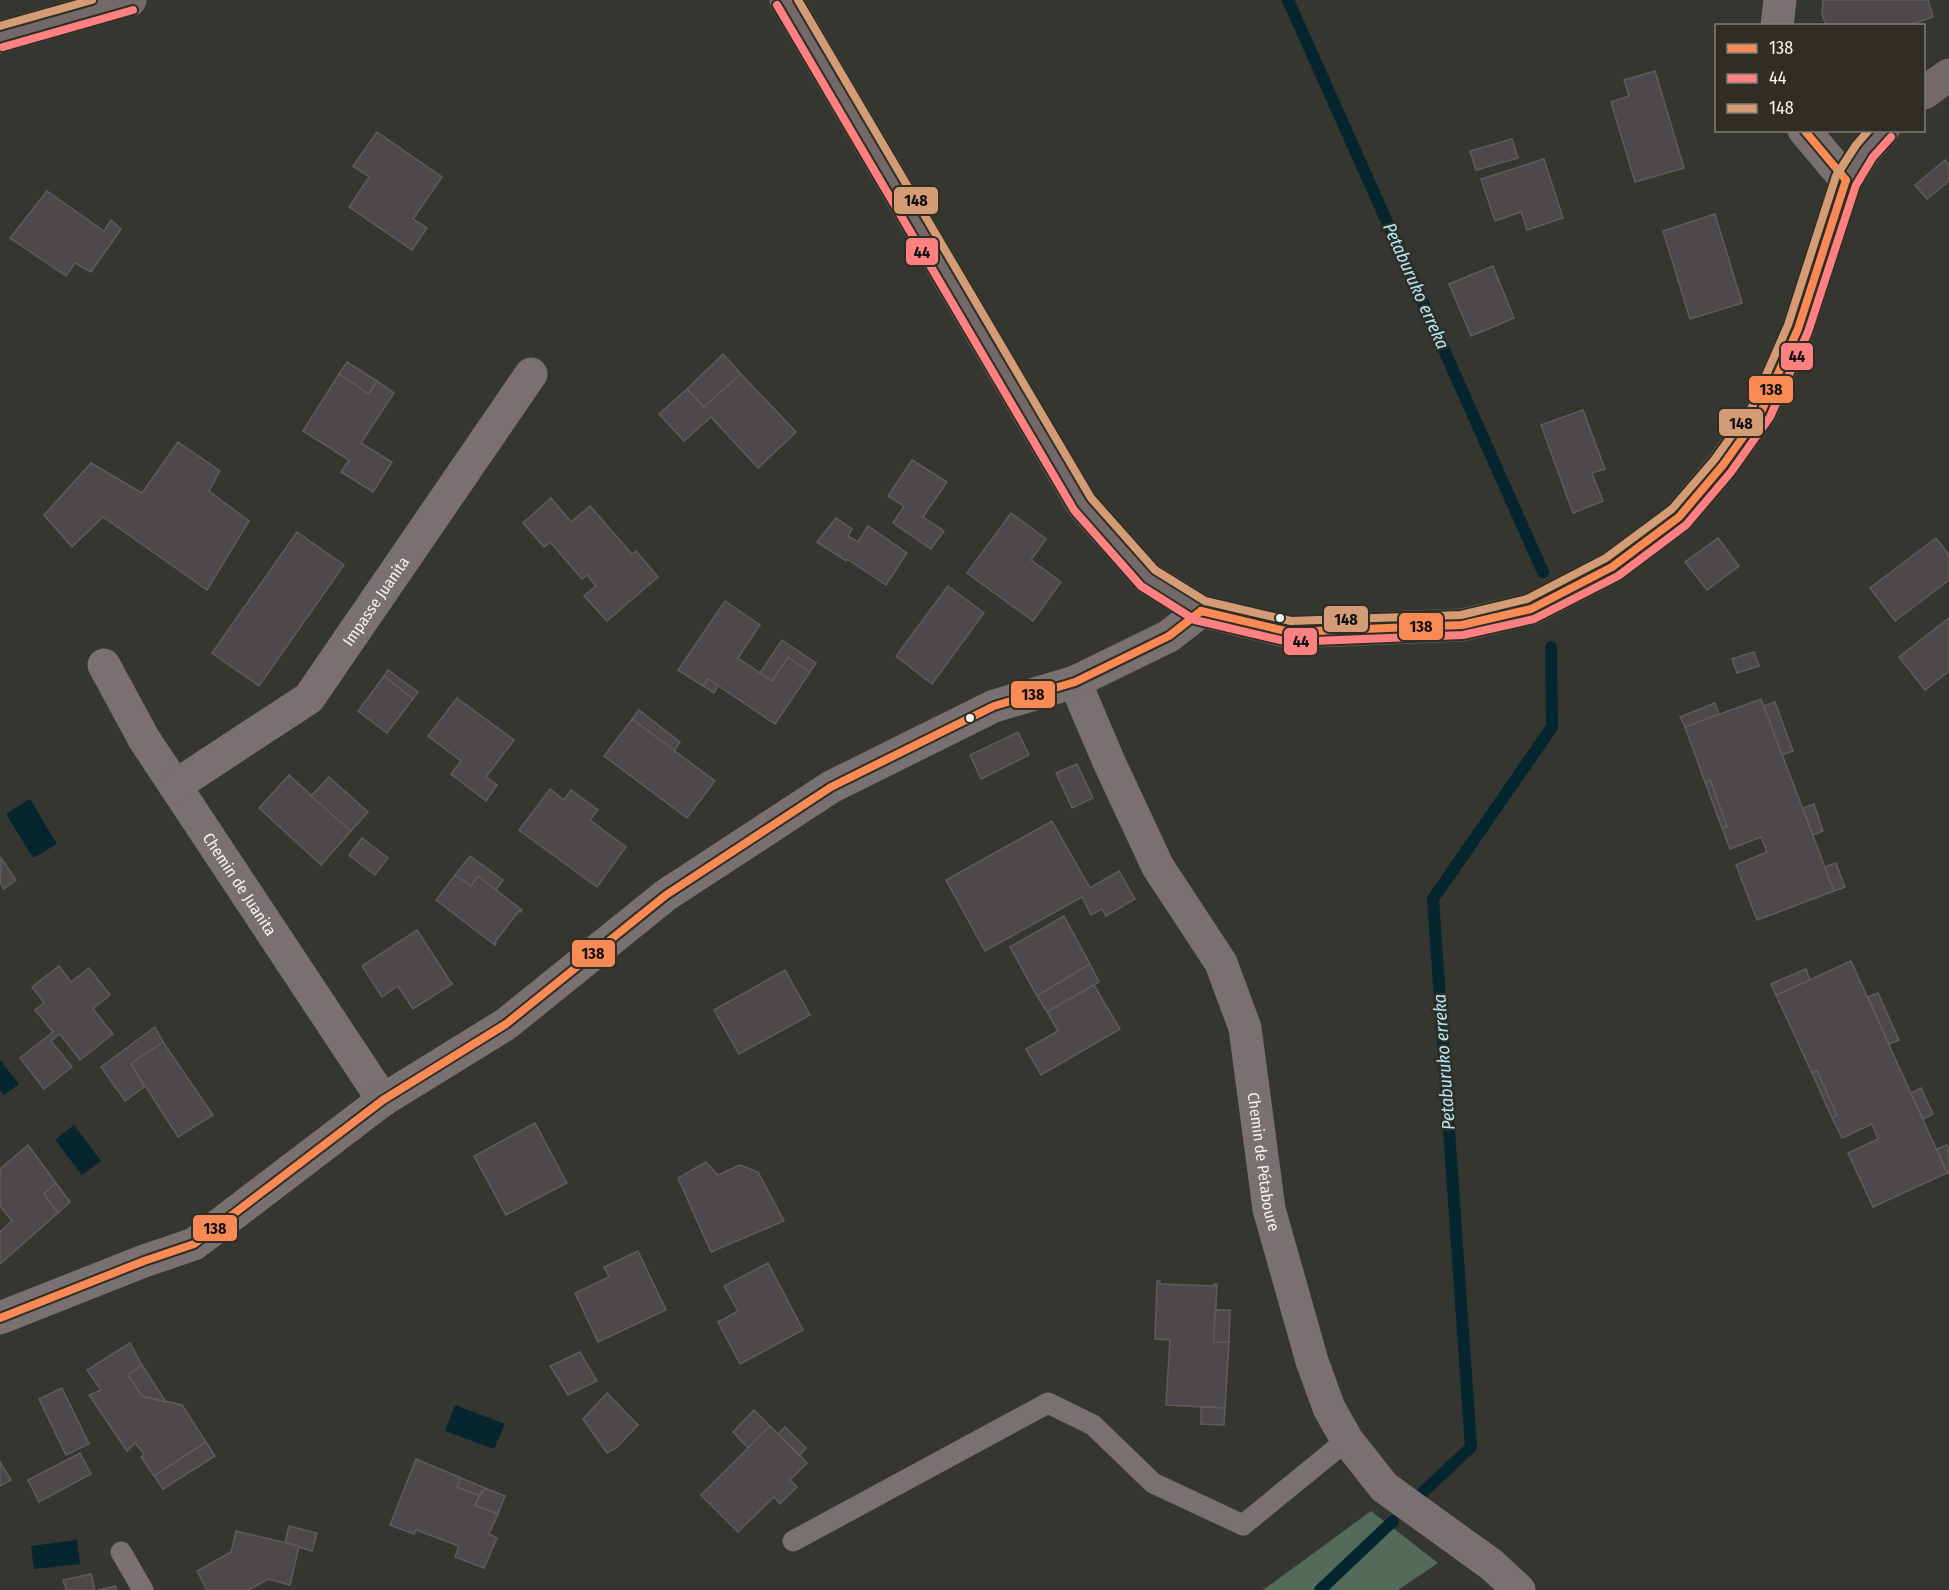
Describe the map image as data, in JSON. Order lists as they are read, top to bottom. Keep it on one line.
{"streets":{"street":["Impasse Juanita","Chemin de Juanita","Chemin de Pétaboure"]},"crossings":[["Impasse Juanita","Chemin de Juanita"]],"water":["Petaburuko erreka"],"lines":["transit line 148","transit line 44","transit line 138"],"legend":["138","44","148"]}
